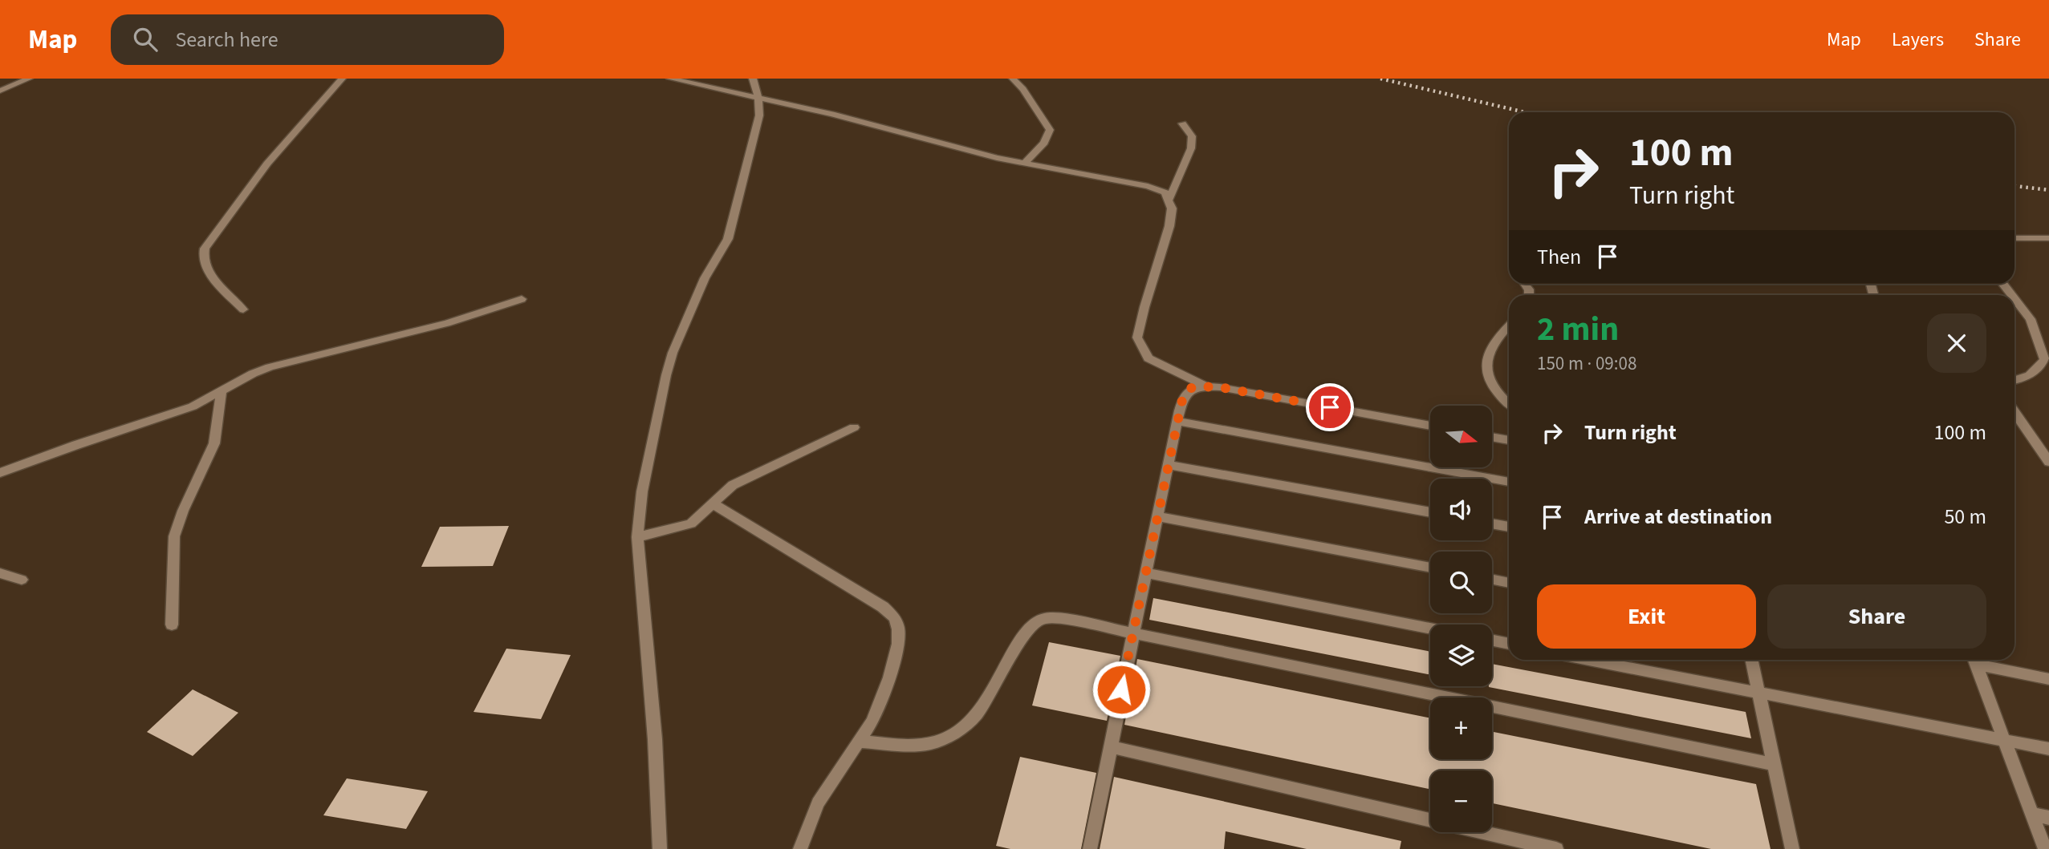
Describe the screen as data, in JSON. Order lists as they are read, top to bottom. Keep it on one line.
{"north":"right","page":{"header":"Map","search":"Search here","nav":["Map","Layers","Share"],"turn":["100 m","Turn right"],"then":"Then","heading":["2 min","150 m · 09:08"],"list":[{"name":"Turn right","value":"100 m"},{"name":"Arrive at destination","value":"50 m"}],"map_buttons":["+","−"],"buttons":["Exit","Share"]}}
